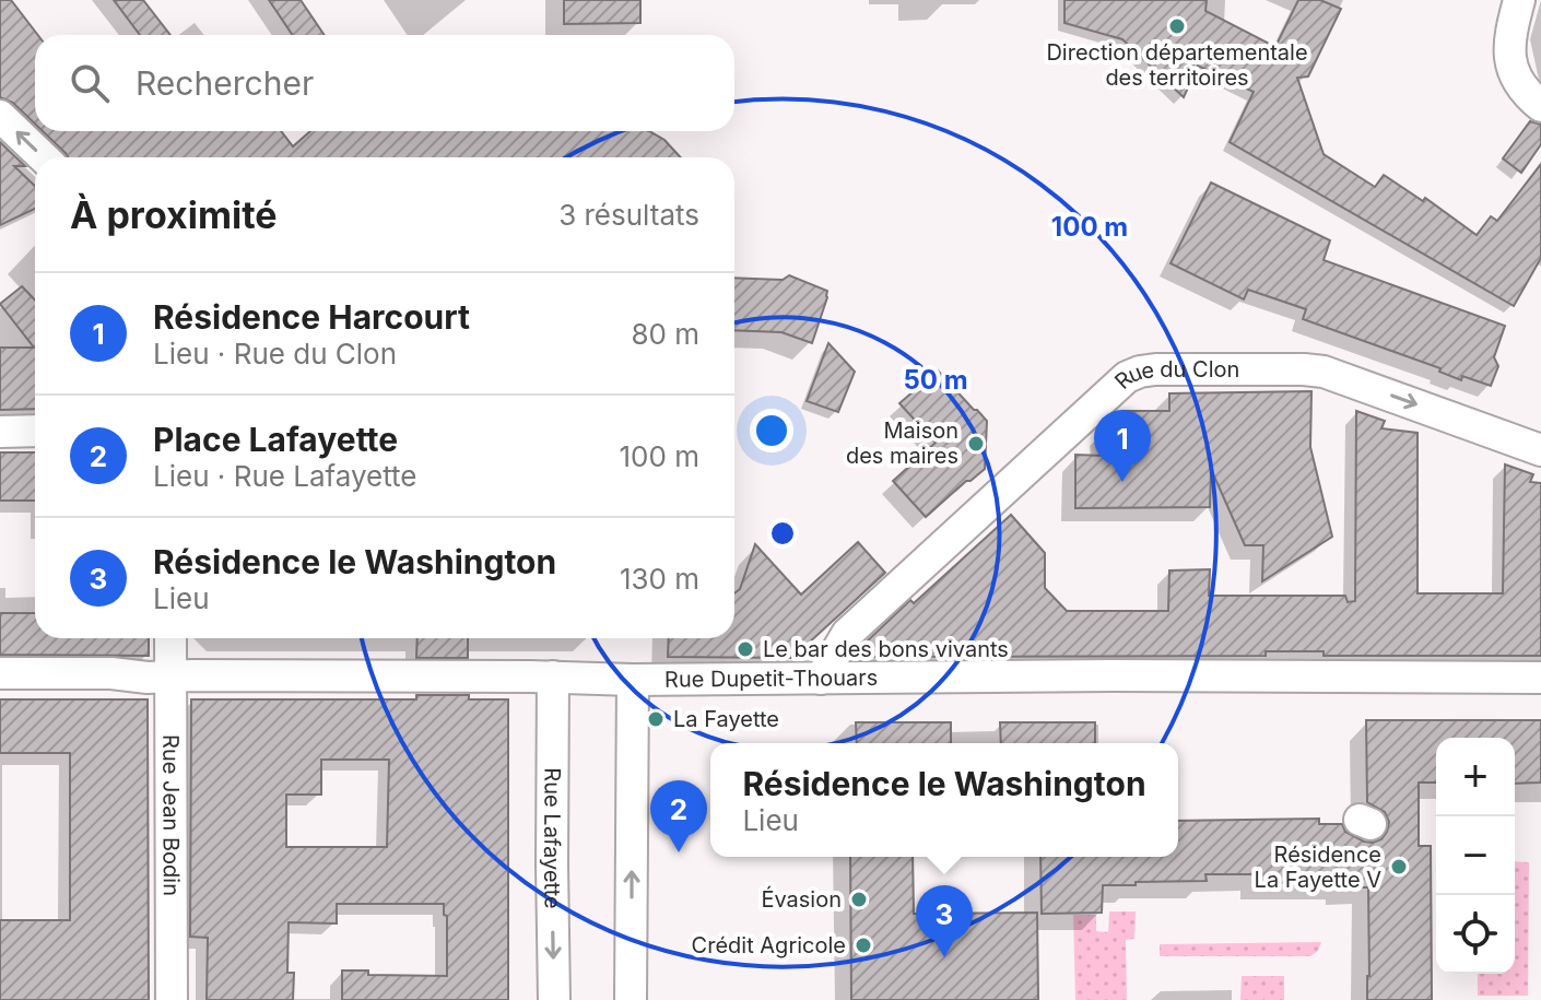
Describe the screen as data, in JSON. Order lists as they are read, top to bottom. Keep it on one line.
{"streets":{"street":["Rue du Clon","Rue Dupetit-Thouars","Rue Jean Bodin","Rue Lafayette"]},"crossings":[["Rue du Clon","Rue Dupetit-Thouars"],["Rue Dupetit-Thouars","Rue Jean Bodin"],["Rue Dupetit-Thouars","Rue Lafayette"]],"one_way":["Rue du Clon"],"places":["Direction départementale des territoires","Maison des maires","Le bar des bons vivants","La Fayette","Résidence La Fayette V","Évasion","Crédit Agricole"],"page":{"search":"Rechercher","heading":["À proximité","3 résultats"],"list":[{"mark":"1","name":"Résidence Harcourt","note":"Lieu · Rue du Clon","value":"80 m"},{"mark":"2","name":"Place Lafayette","note":"Lieu · Rue Lafayette","value":"100 m"},{"mark":"3","name":"Résidence le Washington","note":"Lieu","value":"130 m"}],"pins":["1","2","3"],"map_buttons":["+","−"],"popup":["Résidence le Washington","Lieu"]},"rings":["100 m","50 m"]}
